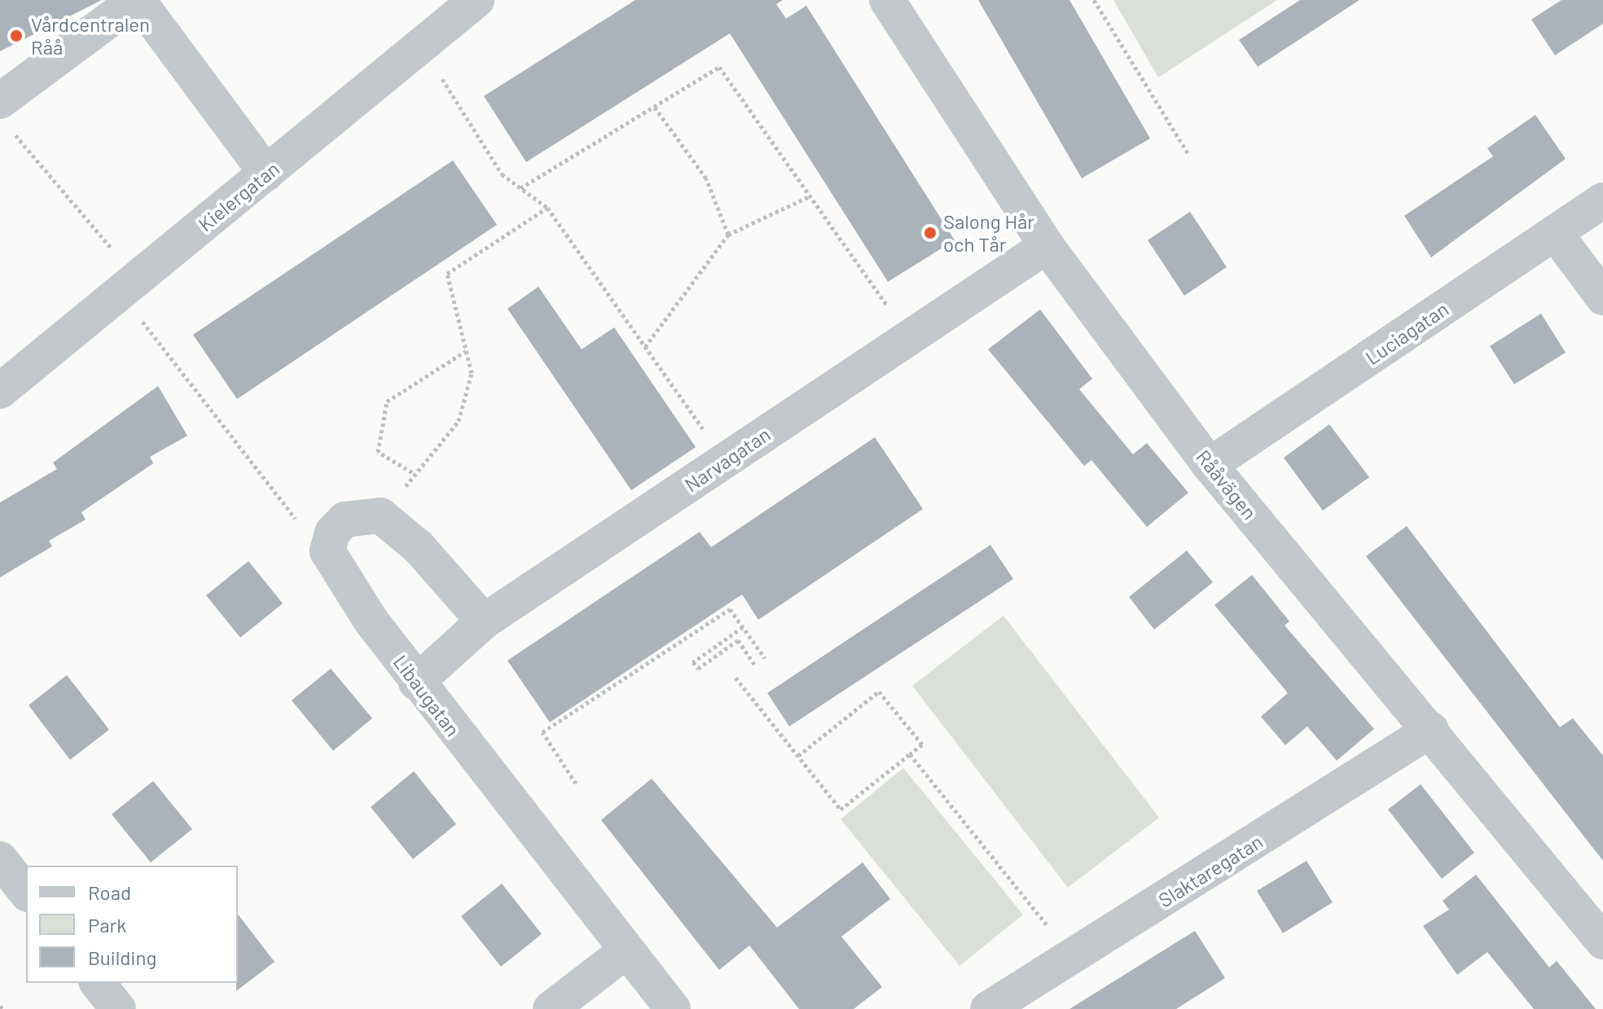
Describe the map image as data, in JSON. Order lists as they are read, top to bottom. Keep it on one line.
{"streets":{"street":["Kielergatan","Luciagatan","Narvagatan","Rååvägen","Libaugatan","Slaktaregatan"]},"crossings":[["Luciagatan","Rååvägen"],["Narvagatan","Rååvägen"],["Narvagatan","Libaugatan"],["Rååvägen","Slaktaregatan"]],"places":["Vårdcentralen Råå","Salong Hår och Tår"],"legend":["Road","Park","Building"]}
